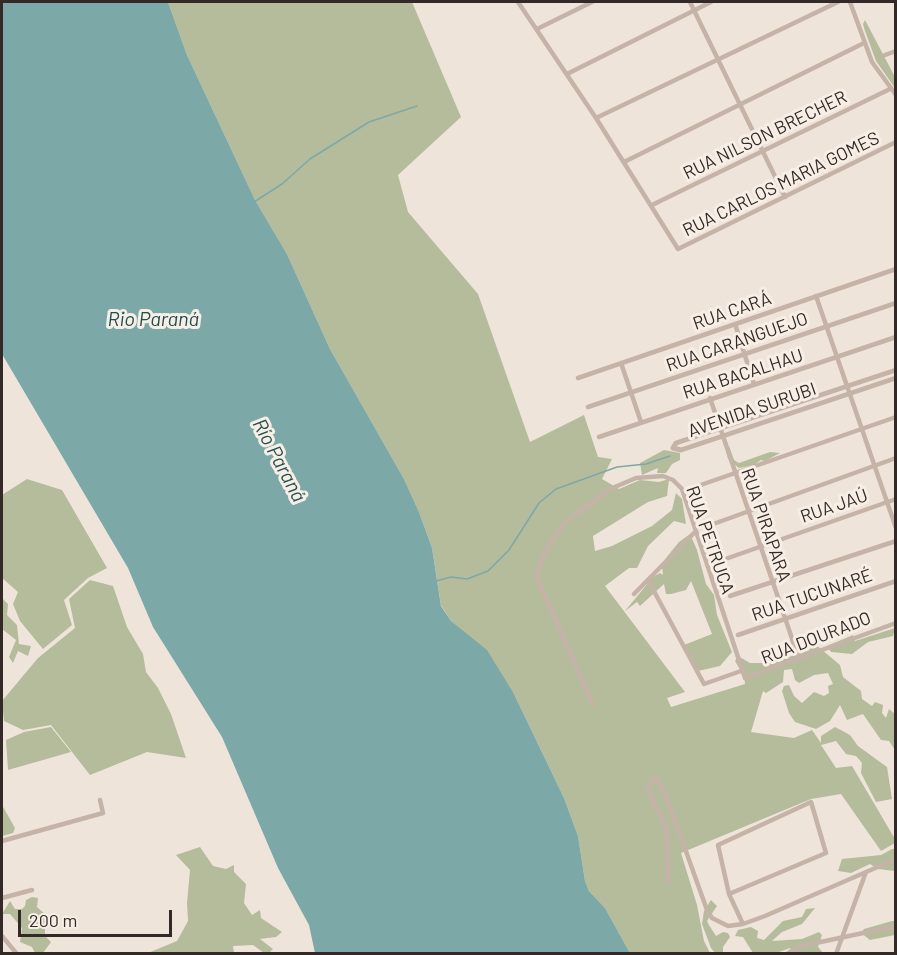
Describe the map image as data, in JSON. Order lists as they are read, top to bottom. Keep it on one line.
{"streets":{"street":["RUA NILSON BRECHER","RUA CARLOS MARIA GOMES","RUA CARÁ","RUA CARANGUEJO","RUA BACALHAU","AVENIDA SURUBI","RUA JAÚ","RUA PIRAPARA","RUA PETRUCA","RUA TUCUNARÉ","RUA DOURADO"]},"crossings":[["RUA NILSON BRECHER","RUA CARLOS MARIA GOMES"],["RUA BACALHAU","RUA PIRAPARA"],["AVENIDA SURUBI","RUA PIRAPARA"],["RUA JAÚ","RUA PIRAPARA"],["RUA PIRAPARA","RUA TUCUNARÉ"],["RUA PIRAPARA","RUA DOURADO"],["RUA PETRUCA","RUA DOURADO"]],"water":["Rio Paraná","Río Paraná"],"scale_bar":"200 m"}
